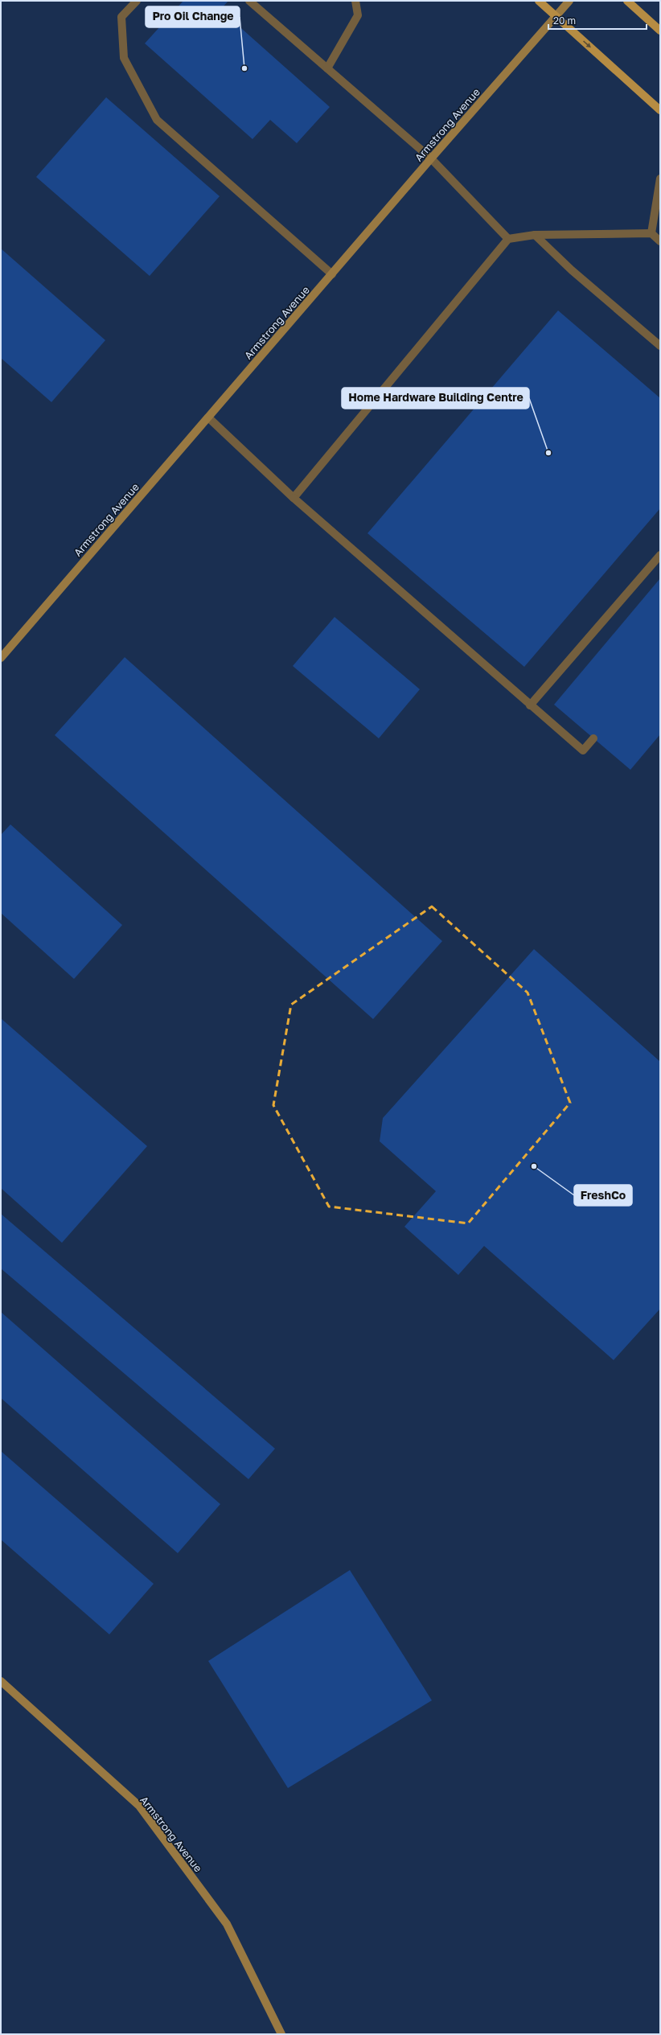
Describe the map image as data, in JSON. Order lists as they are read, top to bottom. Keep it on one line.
{"streets":{"street":["Armstrong Avenue"]},"places":["Pro Oil Change","Home Hardware Building Centre","FreshCo"],"scale_bar":"20 m"}
